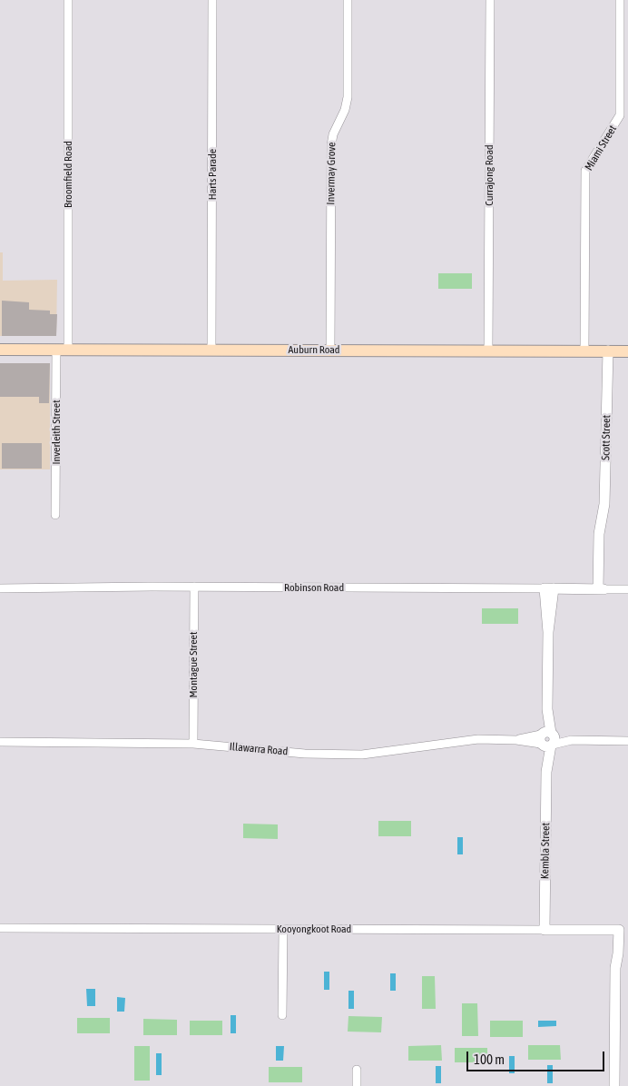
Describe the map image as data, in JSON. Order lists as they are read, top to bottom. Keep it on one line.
{"streets":{"main road":["Auburn Road"],"street":["Miami Street","Invermay Grove","Broomfield Road","Harts Parade","Currajong Road","Inverleith Street","Scott Street","Robinson Road","Montague Street","Illawarra Road","Kembla Street","Kooyongkoot Road"]},"crossings":[["Miami Street","Auburn Road"],["Invermay Grove","Auburn Road"],["Broomfield Road","Auburn Road"],["Broomfield Road","Inverleith Street"],["Harts Parade","Auburn Road"],["Currajong Road","Auburn Road"],["Auburn Road","Inverleith Street"],["Auburn Road","Scott Street"],["Scott Street","Robinson Road"],["Robinson Road","Montague Street"],["Robinson Road","Kembla Street"],["Montague Street","Illawarra Road"],["Illawarra Road","Kembla Street"],["Kembla Street","Kooyongkoot Road"]],"scale_bar":"100 m"}
